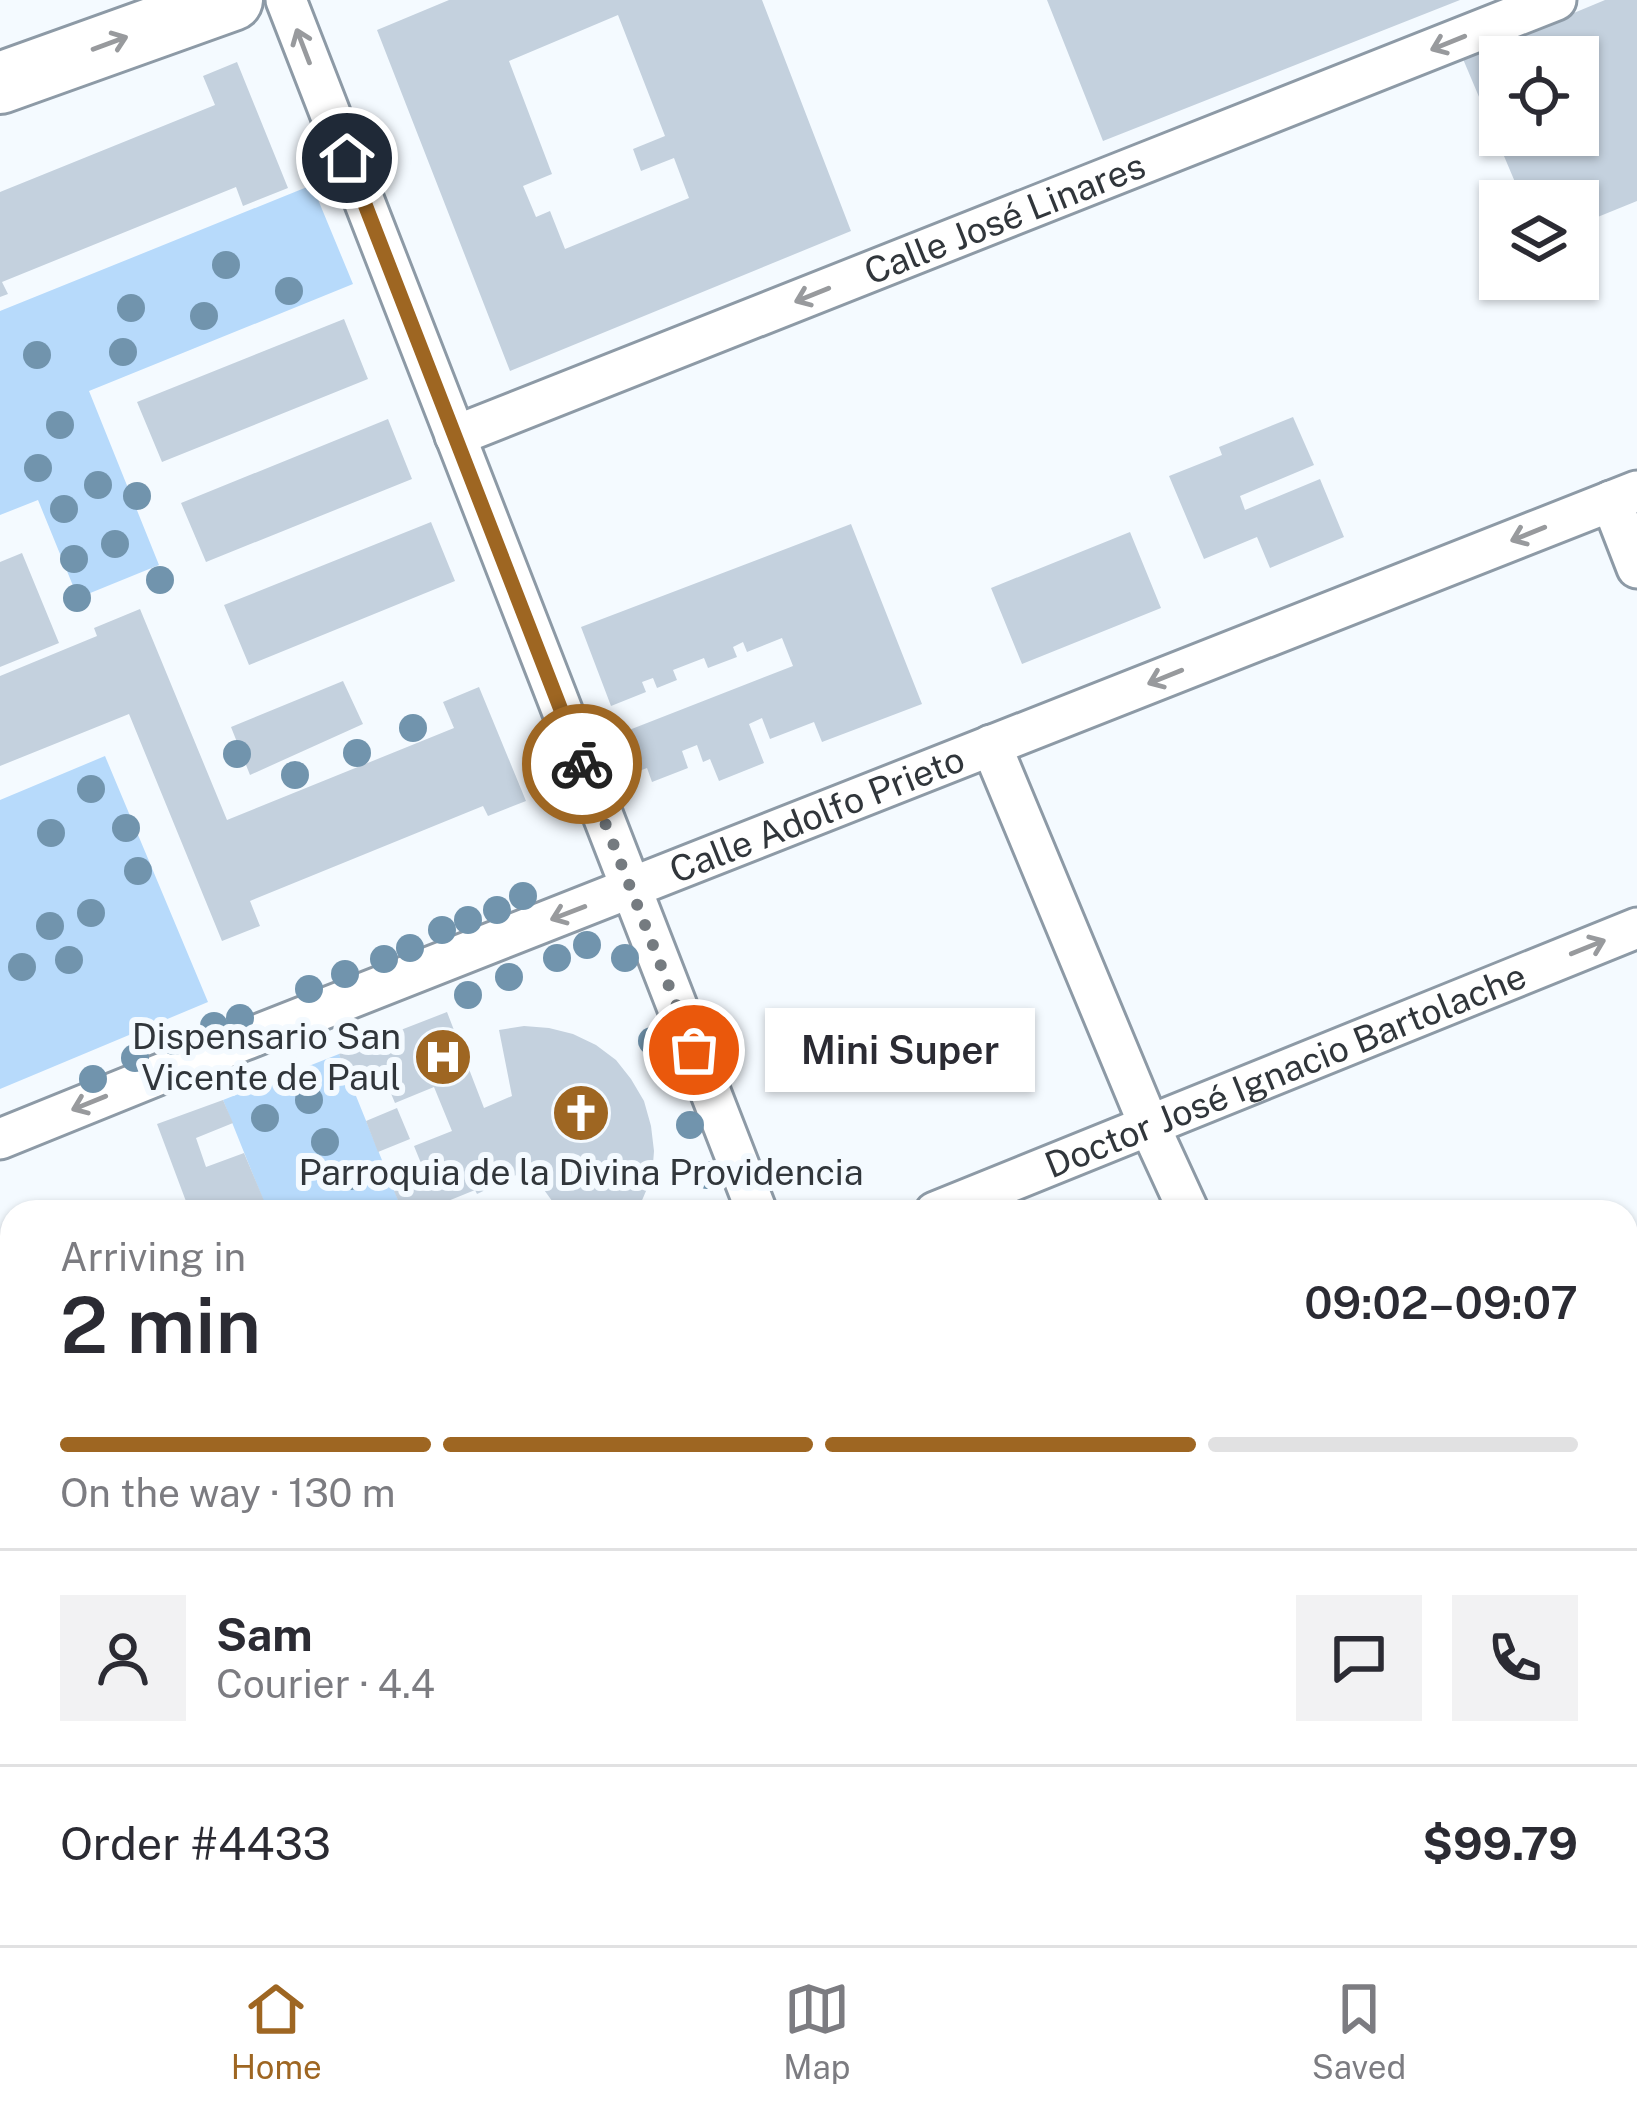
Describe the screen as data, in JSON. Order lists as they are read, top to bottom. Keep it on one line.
{"streets":{"street":["Calle José Linares","Calle Adolfo Prieto","Doctor José Ignacio Bartolache"]},"one_way":["Calle José Linares","Calle Adolfo Prieto","Doctor José Ignacio Bartolache"],"places":{"other":["Mini Super"],"hospital":["Dispensario San Vicente de Paul"],"church":["Parroquia de la Divina Providencia"]},"page":{"bubble":"Mini Super","heading":["2 min","Arriving in","09:02–09:07"],"panel":["Sam","Courier · 4.4","Order #4433","$99.79"],"bar":"On the way · 130 m","tabs":["Home","Map","Saved"]}}
